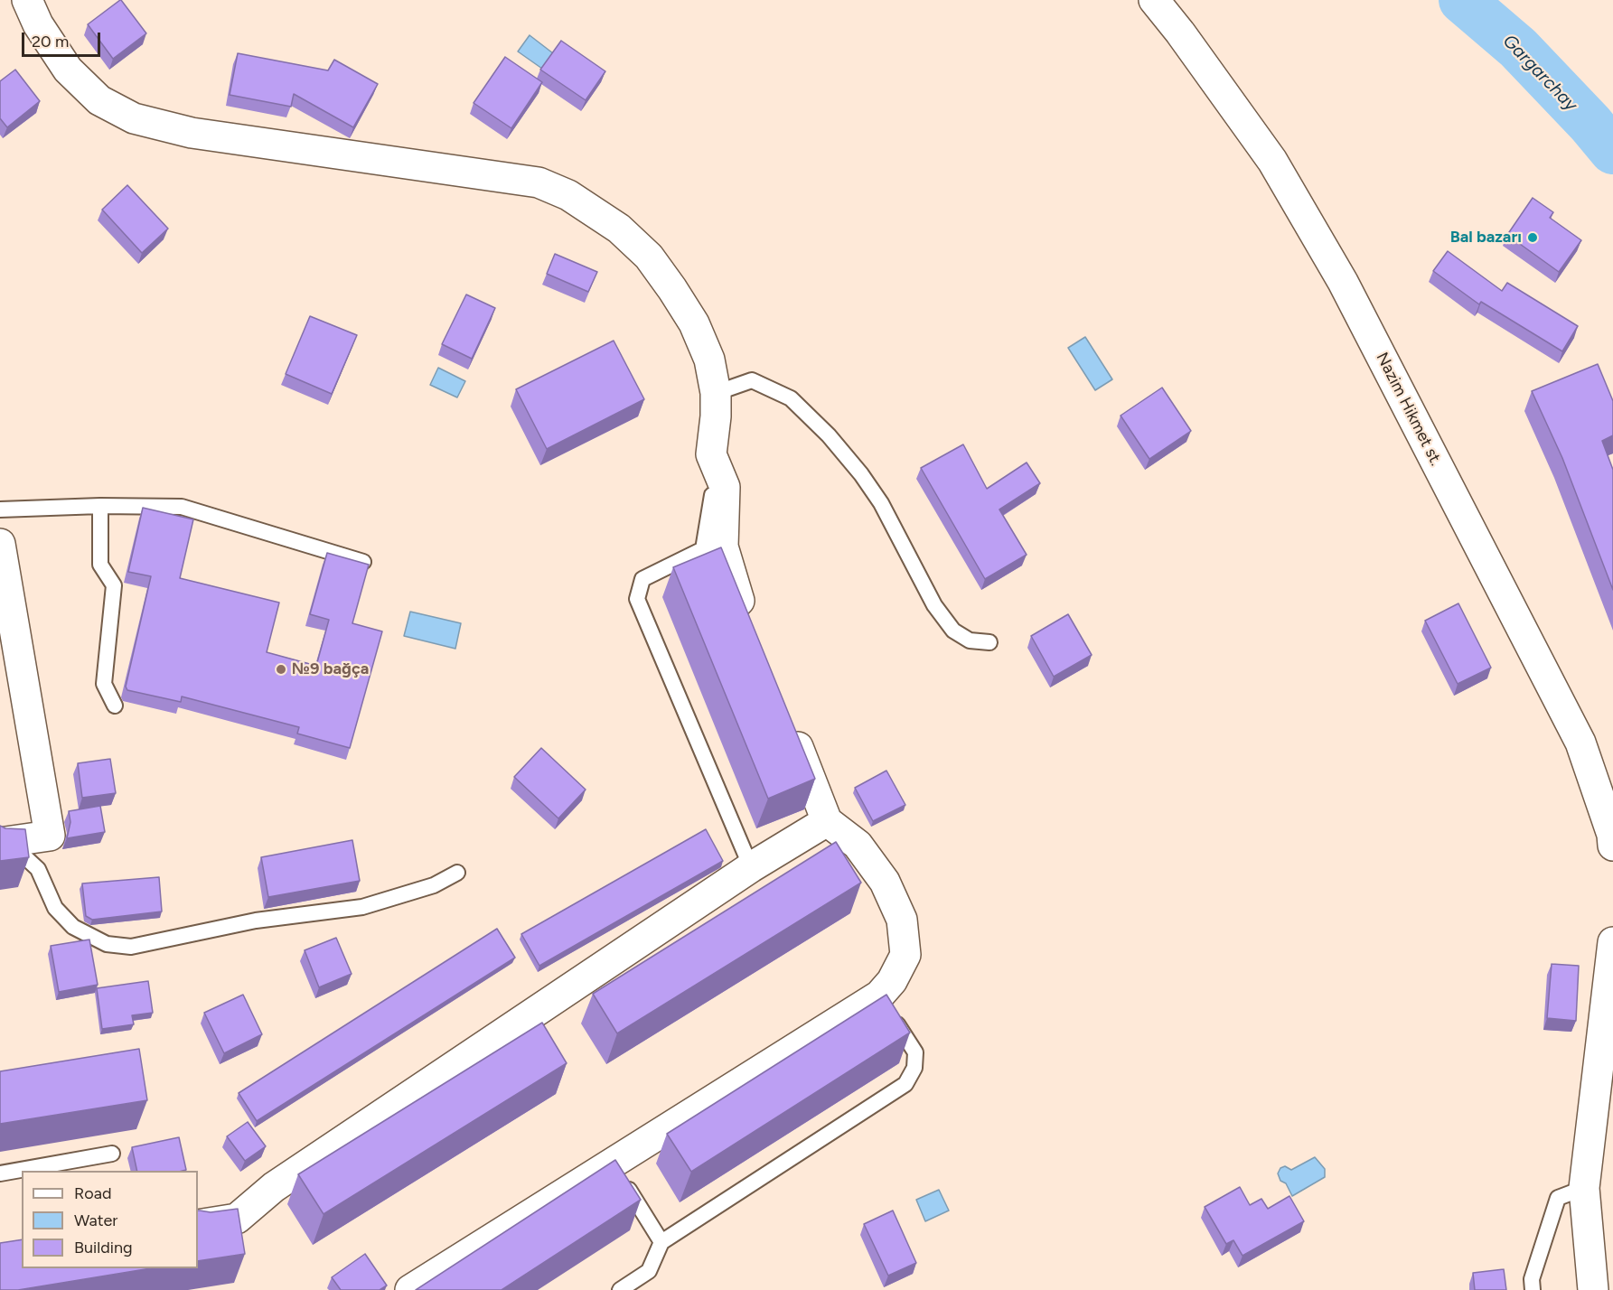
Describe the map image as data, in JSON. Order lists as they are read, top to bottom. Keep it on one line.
{"streets":{"street":["Nazim Hikmet st."]},"water":["Gargarchay"],"places":["Bal bazarı","№9 bağça"],"legend":["Road","Water","Building"],"scale_bar":"20 m"}
